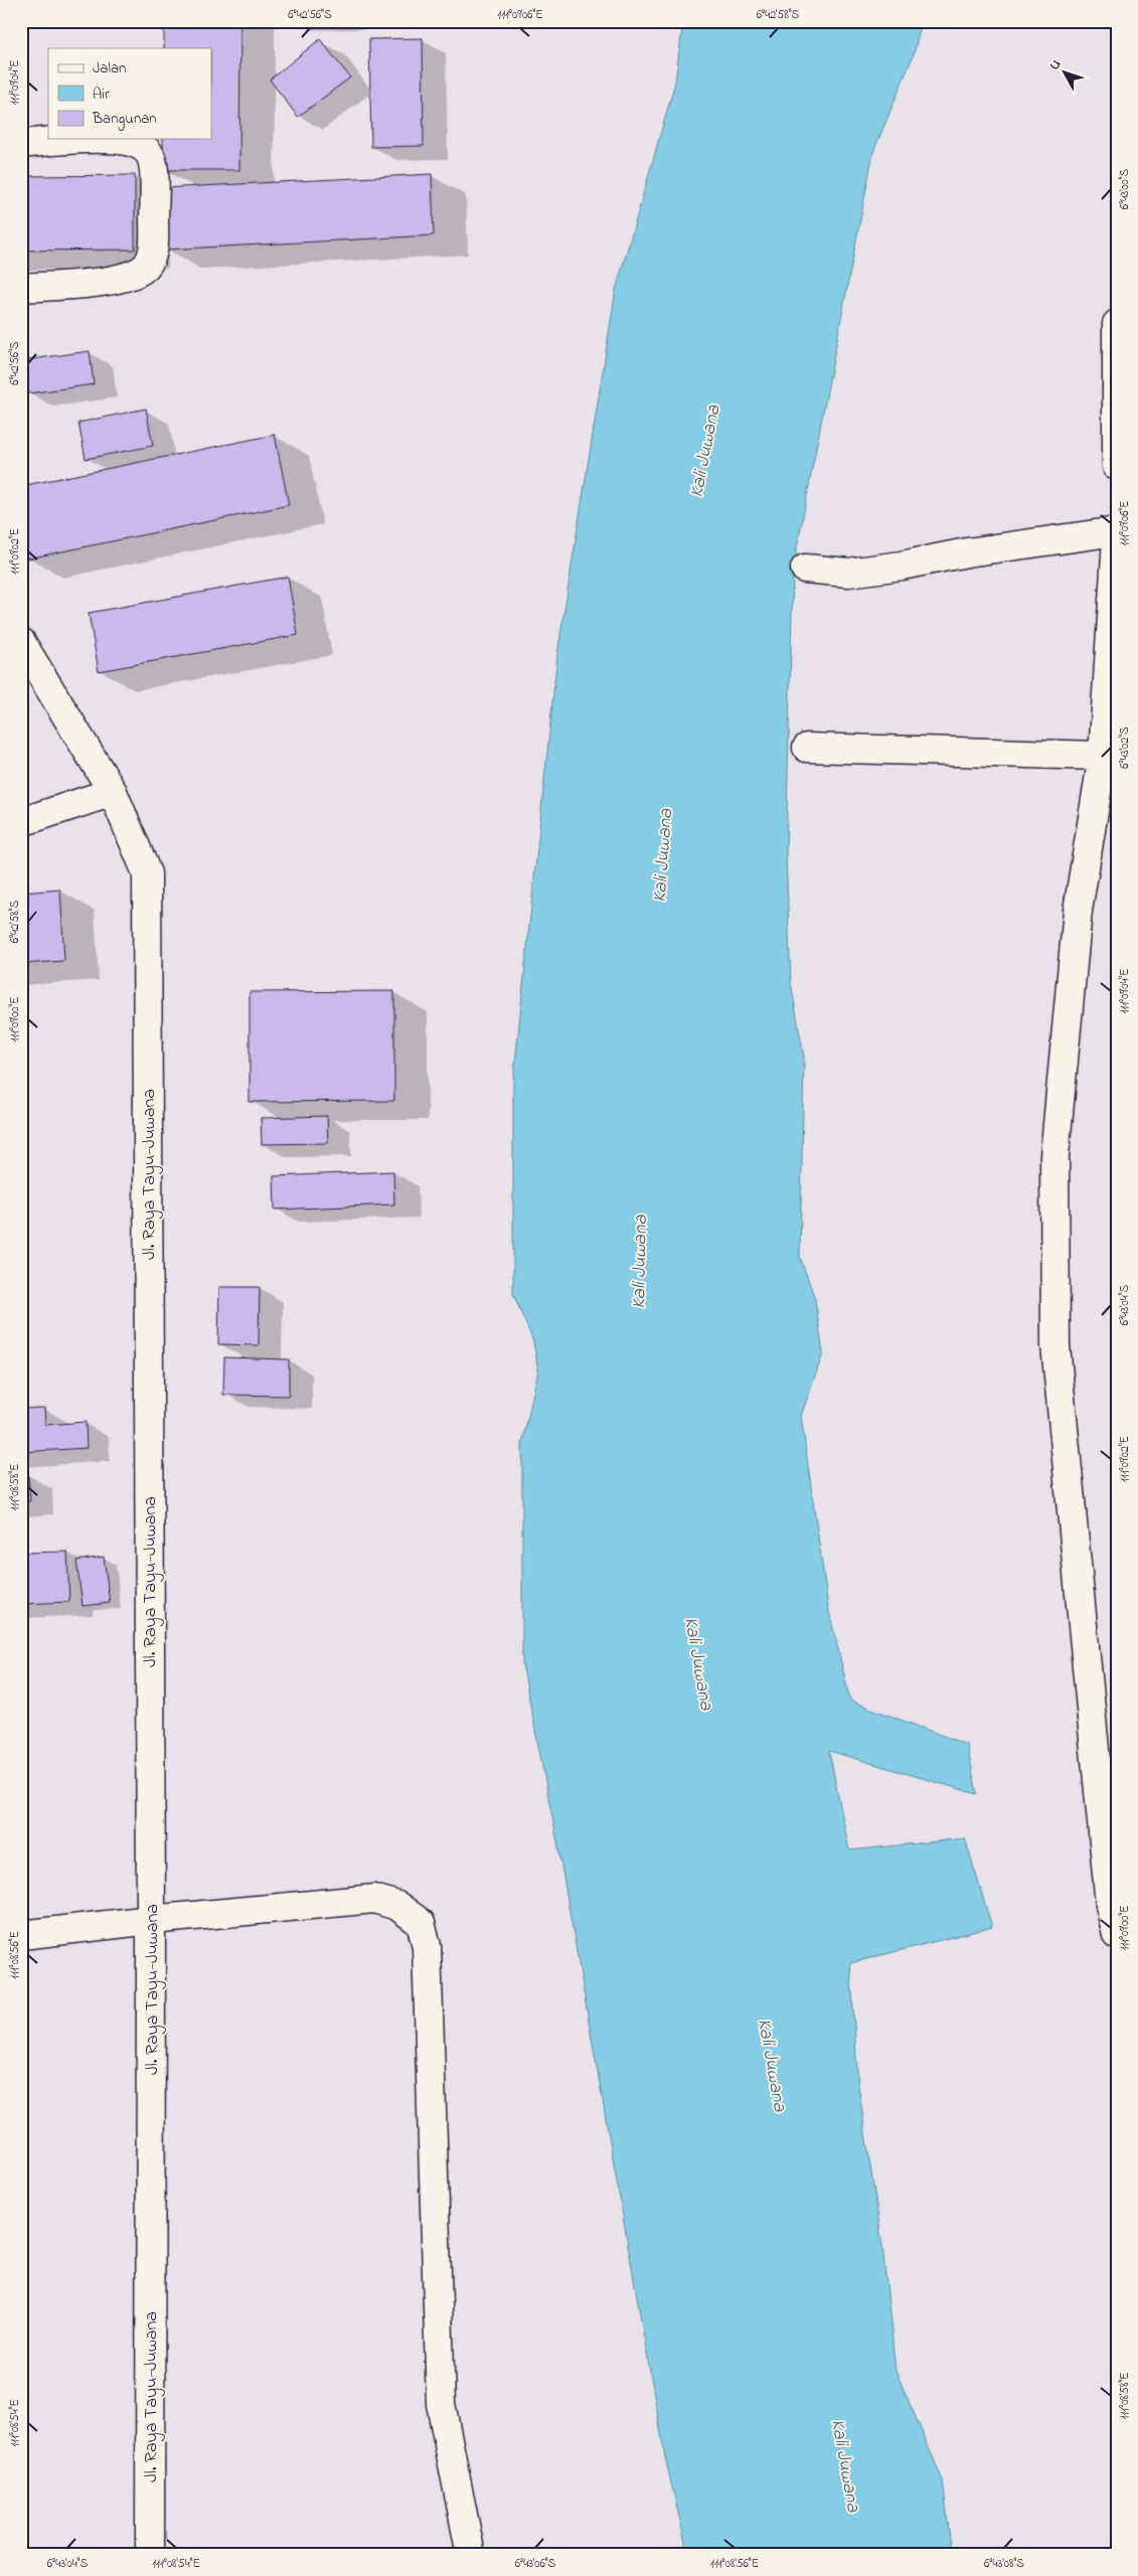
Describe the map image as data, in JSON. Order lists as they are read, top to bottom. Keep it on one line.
{"streets":{"street":["Jl. Raya Tayu-Juwana"]},"water":["Kali Juwana"],"legend":["Jalan","Air","Bangunan"],"north":"top left","coordinates":["6°42'56\"S","111°09'06\"E","6°42'58\"S","111°09'04\"E","6°43'00\"S","111°09'02\"E","6°43'02\"S","111°09'00\"E","6°43'04\"S","111°08'58\"E","111°08'56\"E","111°08'54\"E","6°43'06\"S","6°43'08\"S"]}
